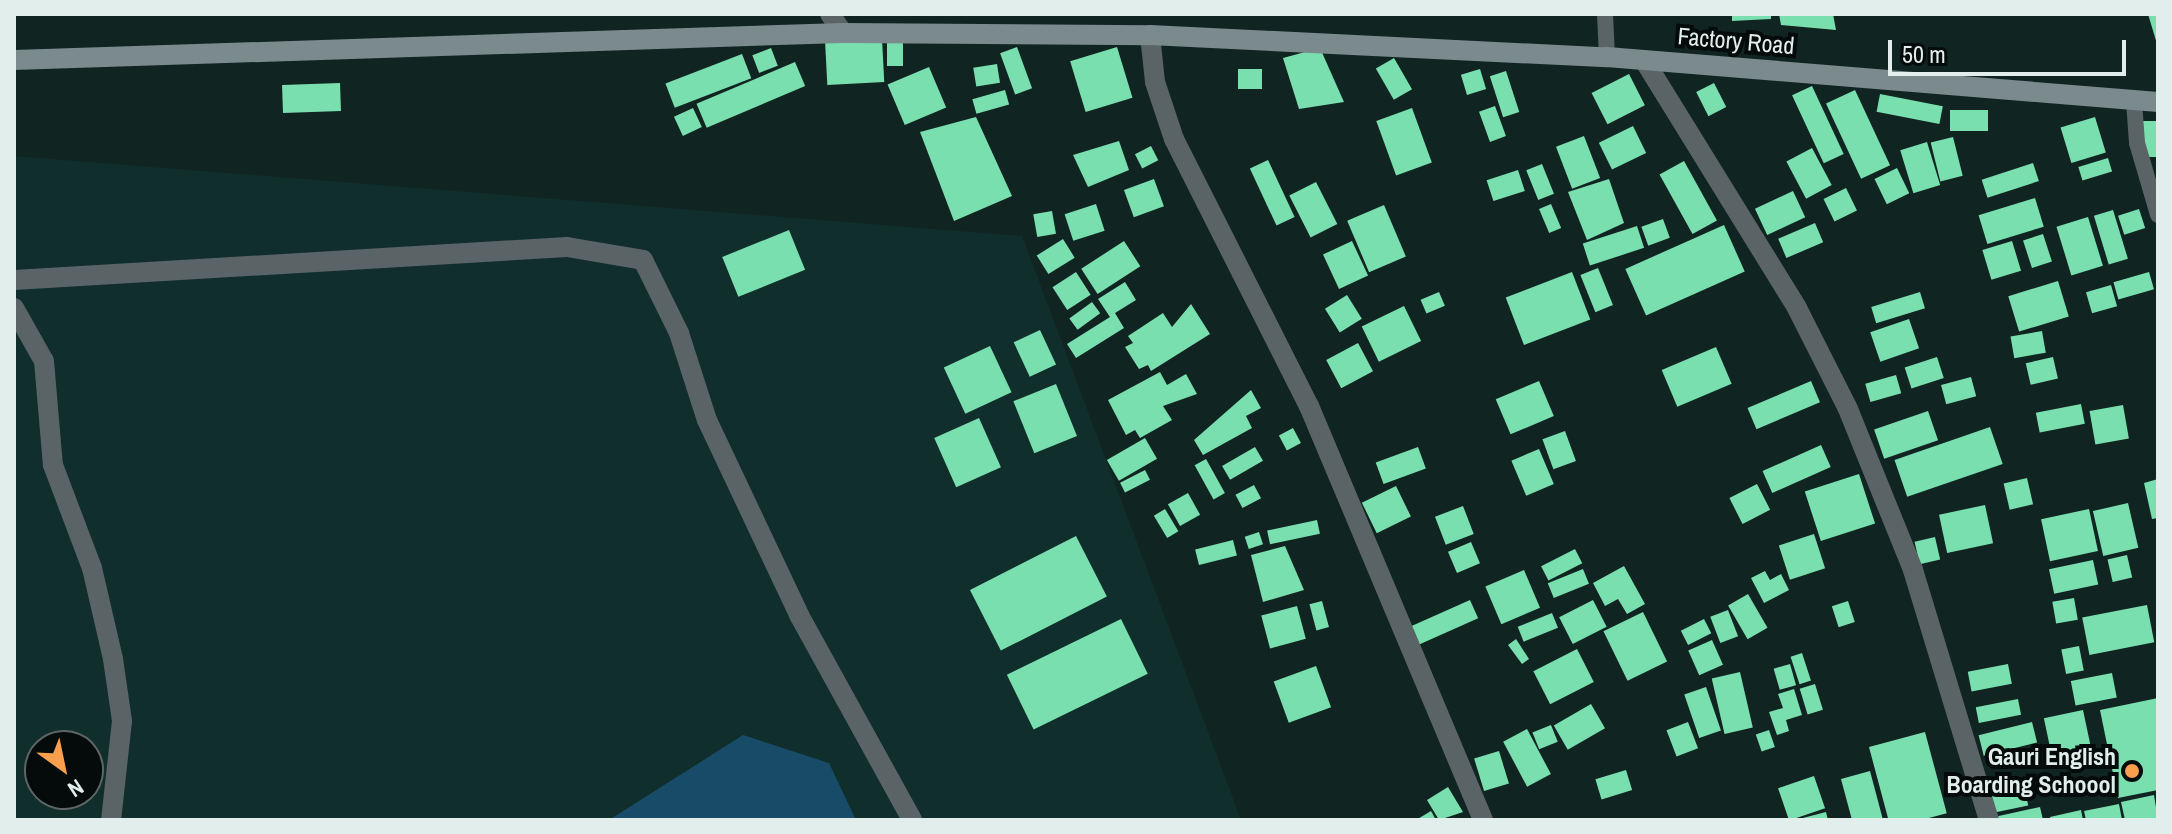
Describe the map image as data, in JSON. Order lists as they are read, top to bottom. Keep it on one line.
{"streets":{"main road":["Factory Road"]},"places":["Gauri English Boarding Schoool"],"scale_bar":"50 m","north":"bottom right"}
